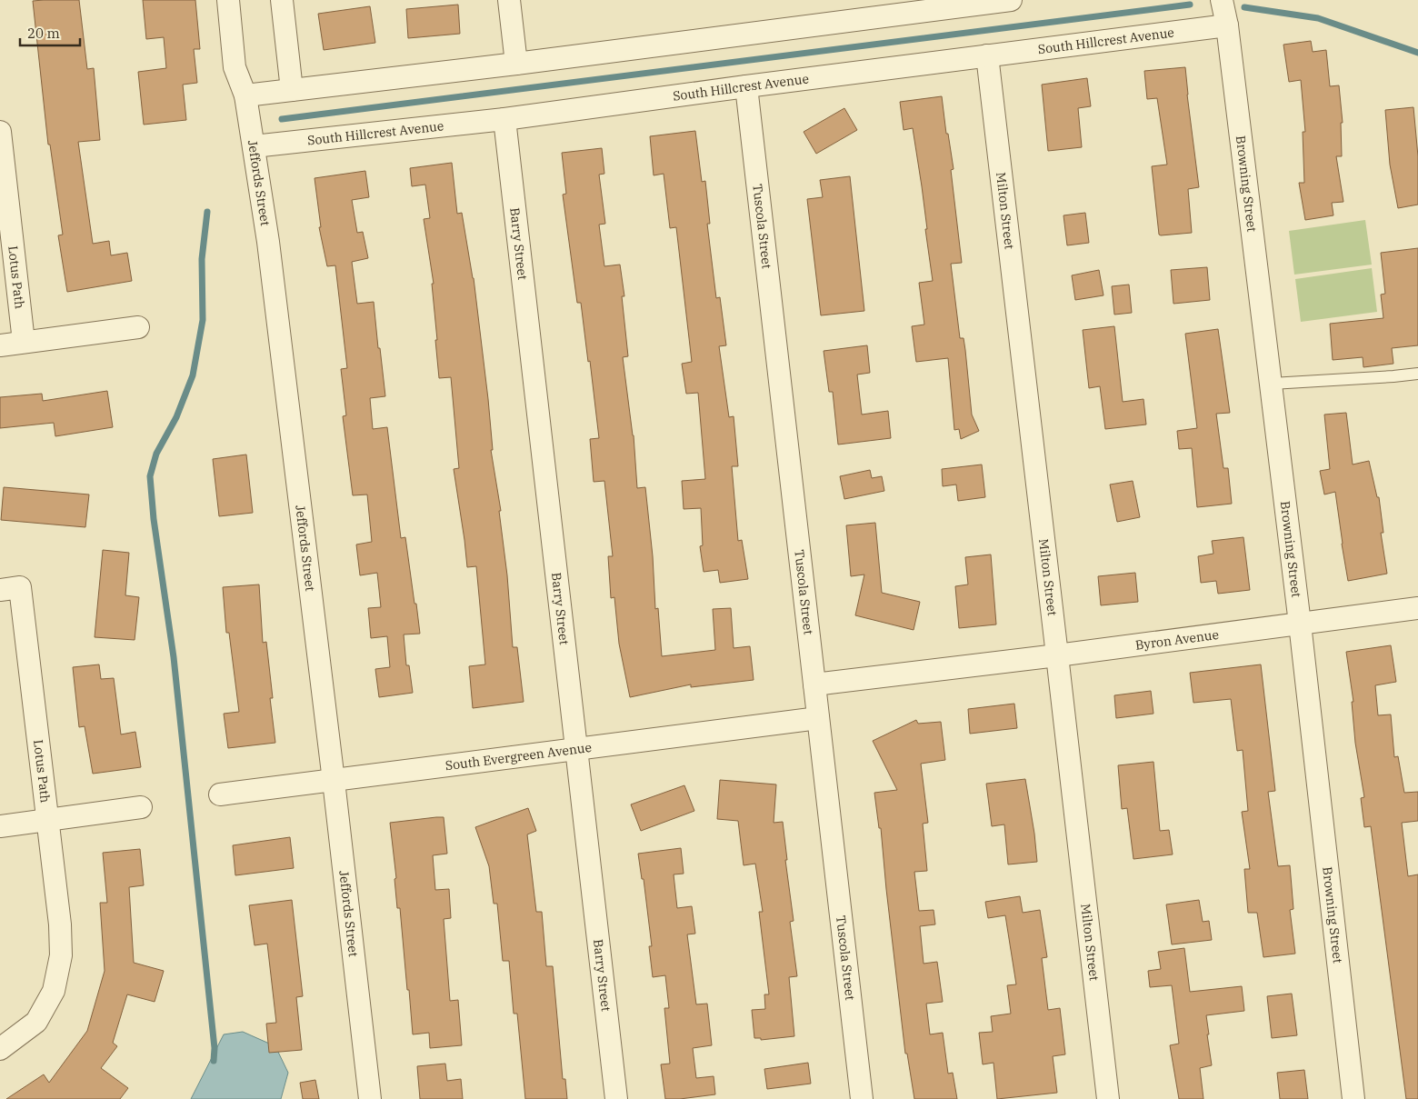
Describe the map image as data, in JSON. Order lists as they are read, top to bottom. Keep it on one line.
{"streets":{"street":["South Hillcrest Avenue","Jeffords Street","Browning Street","Milton Street","Tuscola Street","Barry Street","Lotus Path","Byron Avenue","South Evergreen Avenue"]},"crossings":[["South Hillcrest Avenue","Jeffords Street"],["South Hillcrest Avenue","Browning Street"],["South Hillcrest Avenue","Milton Street"],["South Hillcrest Avenue","Tuscola Street"],["South Hillcrest Avenue","Barry Street"],["Jeffords Street","South Evergreen Avenue"],["Browning Street","Byron Avenue"],["Milton Street","Byron Avenue"],["Tuscola Street","Byron Avenue"],["Tuscola Street","South Evergreen Avenue"],["Barry Street","South Evergreen Avenue"]],"scale_bar":"20 m"}
